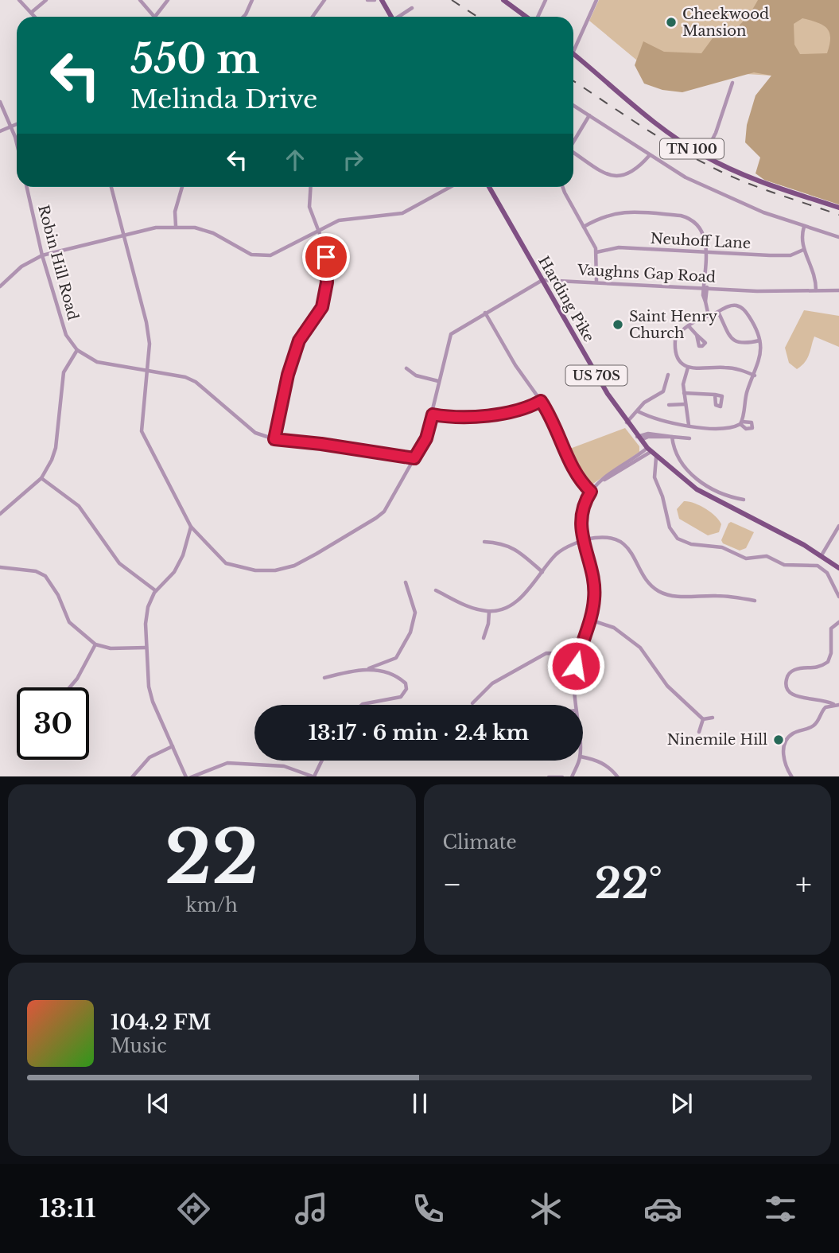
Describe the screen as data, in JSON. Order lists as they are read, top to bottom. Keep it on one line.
{"streets":{"main road":["TN 100","Harding Pike","US 70S"],"street":["Neuhoff Lane","Robin Hill Road","Vaughns Gap Road"]},"crossings":[["Vaughns Gap Road","Harding Pike"],["Harding Pike","US 70S"]],"places":["Cheekwood Mansion","Saint Henry Church","Ninemile Hill"],"page":{"turn":["550 m","Melinda Drive"],"limit":"30","trip":"13:17 · 6 min · 2.4 km","tile":[["22","km/h"],"Climate"],"heat":["−","22°","+"],"song":["104.2 FM","Music"],"tabs":"13:11"}}
